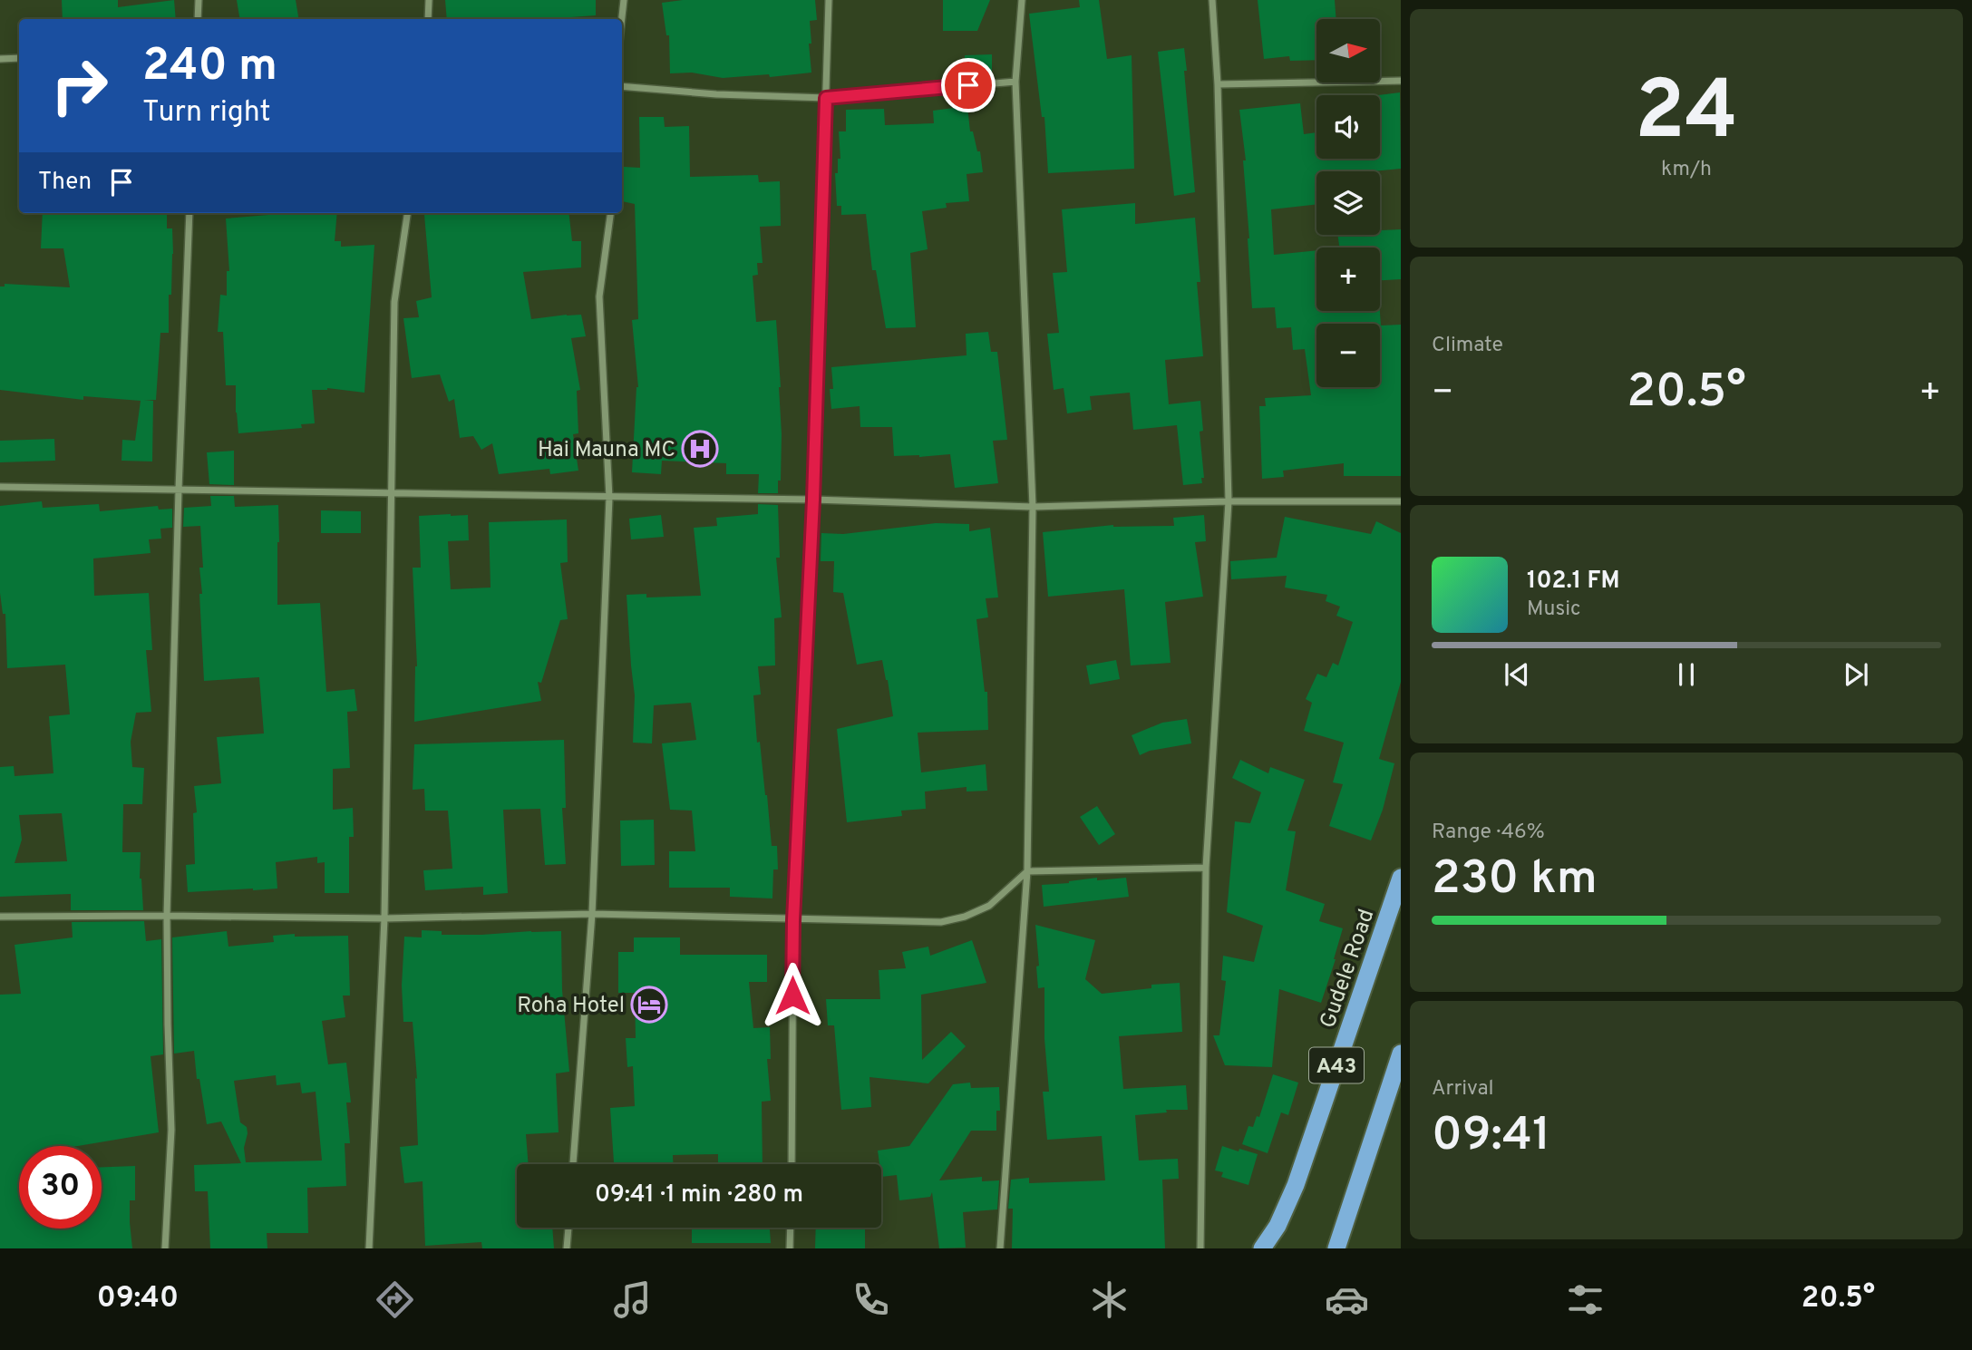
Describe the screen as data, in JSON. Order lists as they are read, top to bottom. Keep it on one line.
{"streets":{"highway":["Gudele Road","A43"]},"places":{"hospital":["Hai Mauna MC"],"hotel":["Roha Hotel"]},"north":"right","page":{"tile":[["24","km/h"],"Climate",["Range · 46%","230 km"],["Arrival","09:41"]],"map_buttons":["+","−"],"turn":["240 m","Turn right"],"then":"Then","heat":["−","20.5°","+"],"song":["102.1 FM","Music"],"limit":"30","trip":"09:41 · 1 min · 280 m","tabs":["09:40","20.5°"]}}
